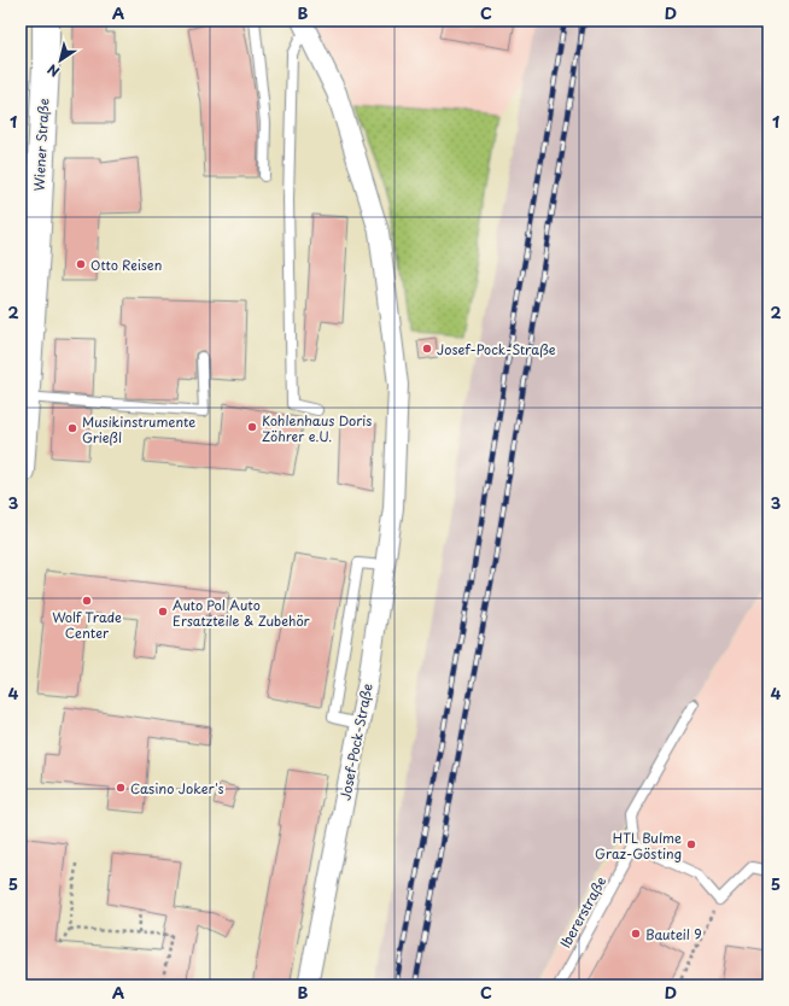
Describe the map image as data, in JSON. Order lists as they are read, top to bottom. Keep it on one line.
{"streets":{"main road":["Wiener Straße"],"street":["Josef-Pock-Straße"],"lane":["Ibererstraße"]},"places":["Otto Reisen","Josef-Pock-Straße","Kohlenhaus Doris Zöhrer e.U.","Musikinstrumente Grießl","Wolf Trade Center","Auto Pol Auto Ersatzteile & Zubehör","Casino Joker's","HTL Bulme Graz-Gösting","Bauteil 9"],"north":"bottom left","grid":{"columns":["A","B","C","D"],"rows":["1","2","3","4","5"]}}
